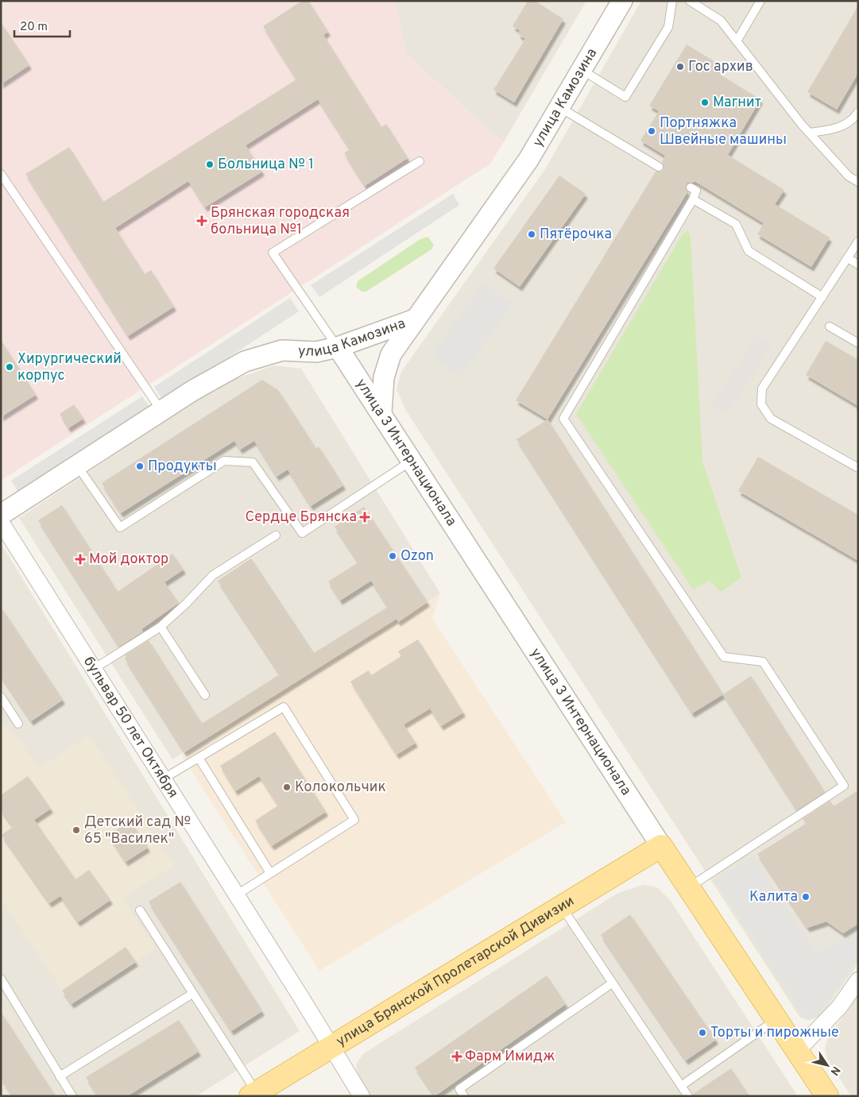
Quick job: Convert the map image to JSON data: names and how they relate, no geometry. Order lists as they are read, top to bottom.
{
  "streets": {
    "main road": ["улица 3 Интернационала", "улица Брянской Пролетарской Дивизии"],
    "street": ["улица Камозина", "бульвар 50 лет Октября"]
  },
  "crossings": [
    ["улица Камозина", "улица 3 Интернационала"],
    ["улица 3 Интернационала", "улица Брянской Пролетарской Дивизии"],
    ["бульвар 50 лет Октября", "улица Брянской Пролетарской Дивизии"]
  ],
  "places": {
    "other": [
      "Гос архив",
      "Магнит",
      "Портняжка Швейные машины",
      "Больница № 1",
      "Пятёрочка",
      "Хирургический корпус",
      "Продукты",
      "Ozon",
      "Колокольчик",
      "Детский сад № 65 \"Василек\"",
      "Калита",
      "Торты и пирожные"
    ],
    "health": [
      "Брянская городская больница №1",
      "Сердце Брянска",
      "Мой доктор",
      "Фарм Имидж"
    ]
  },
  "scale_bar": "20 m",
  "north": "bottom right"
}
